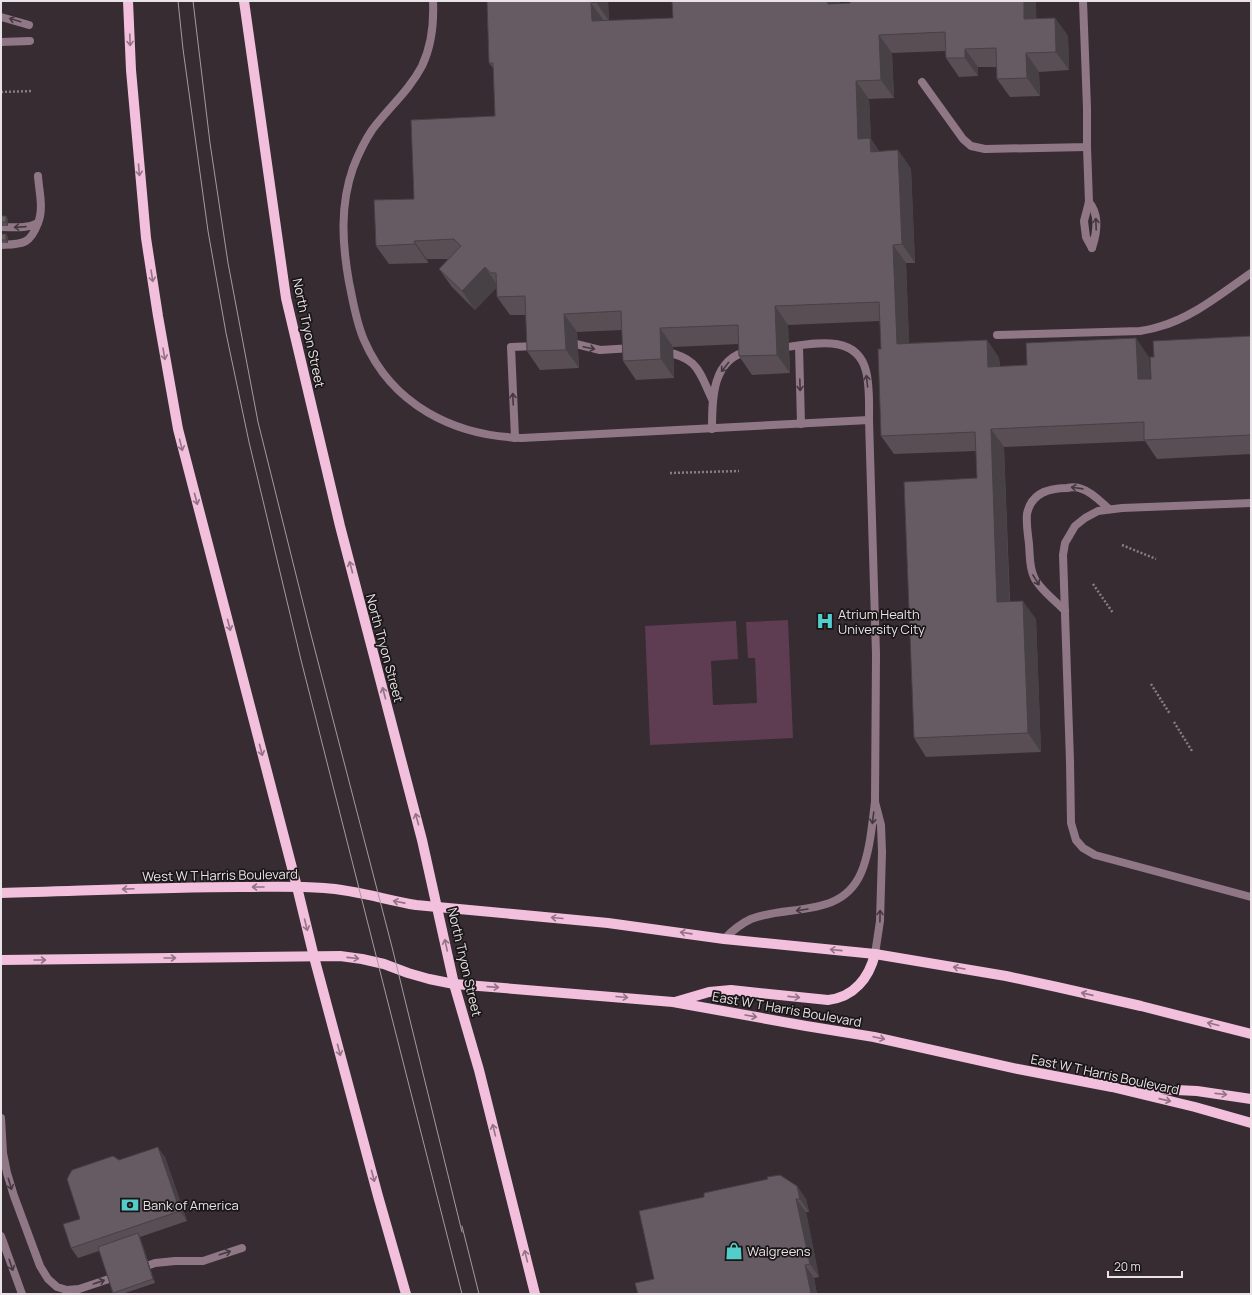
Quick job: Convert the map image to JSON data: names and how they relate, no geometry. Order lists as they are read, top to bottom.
{
  "streets": {
    "main road": ["North Tryon Street", "West W T Harris Boulevard", "East W T Harris Boulevard"]
  },
  "crossings": [
    ["North Tryon Street", "West W T Harris Boulevard"],
    ["North Tryon Street", "East W T Harris Boulevard"]
  ],
  "one_way": ["North Tryon Street"],
  "places": {
    "hospital": ["Atrium Health University City"],
    "bank": ["Bank of America"],
    "shop": ["Walgreens"]
  },
  "scale_bar": "20 m"
}
